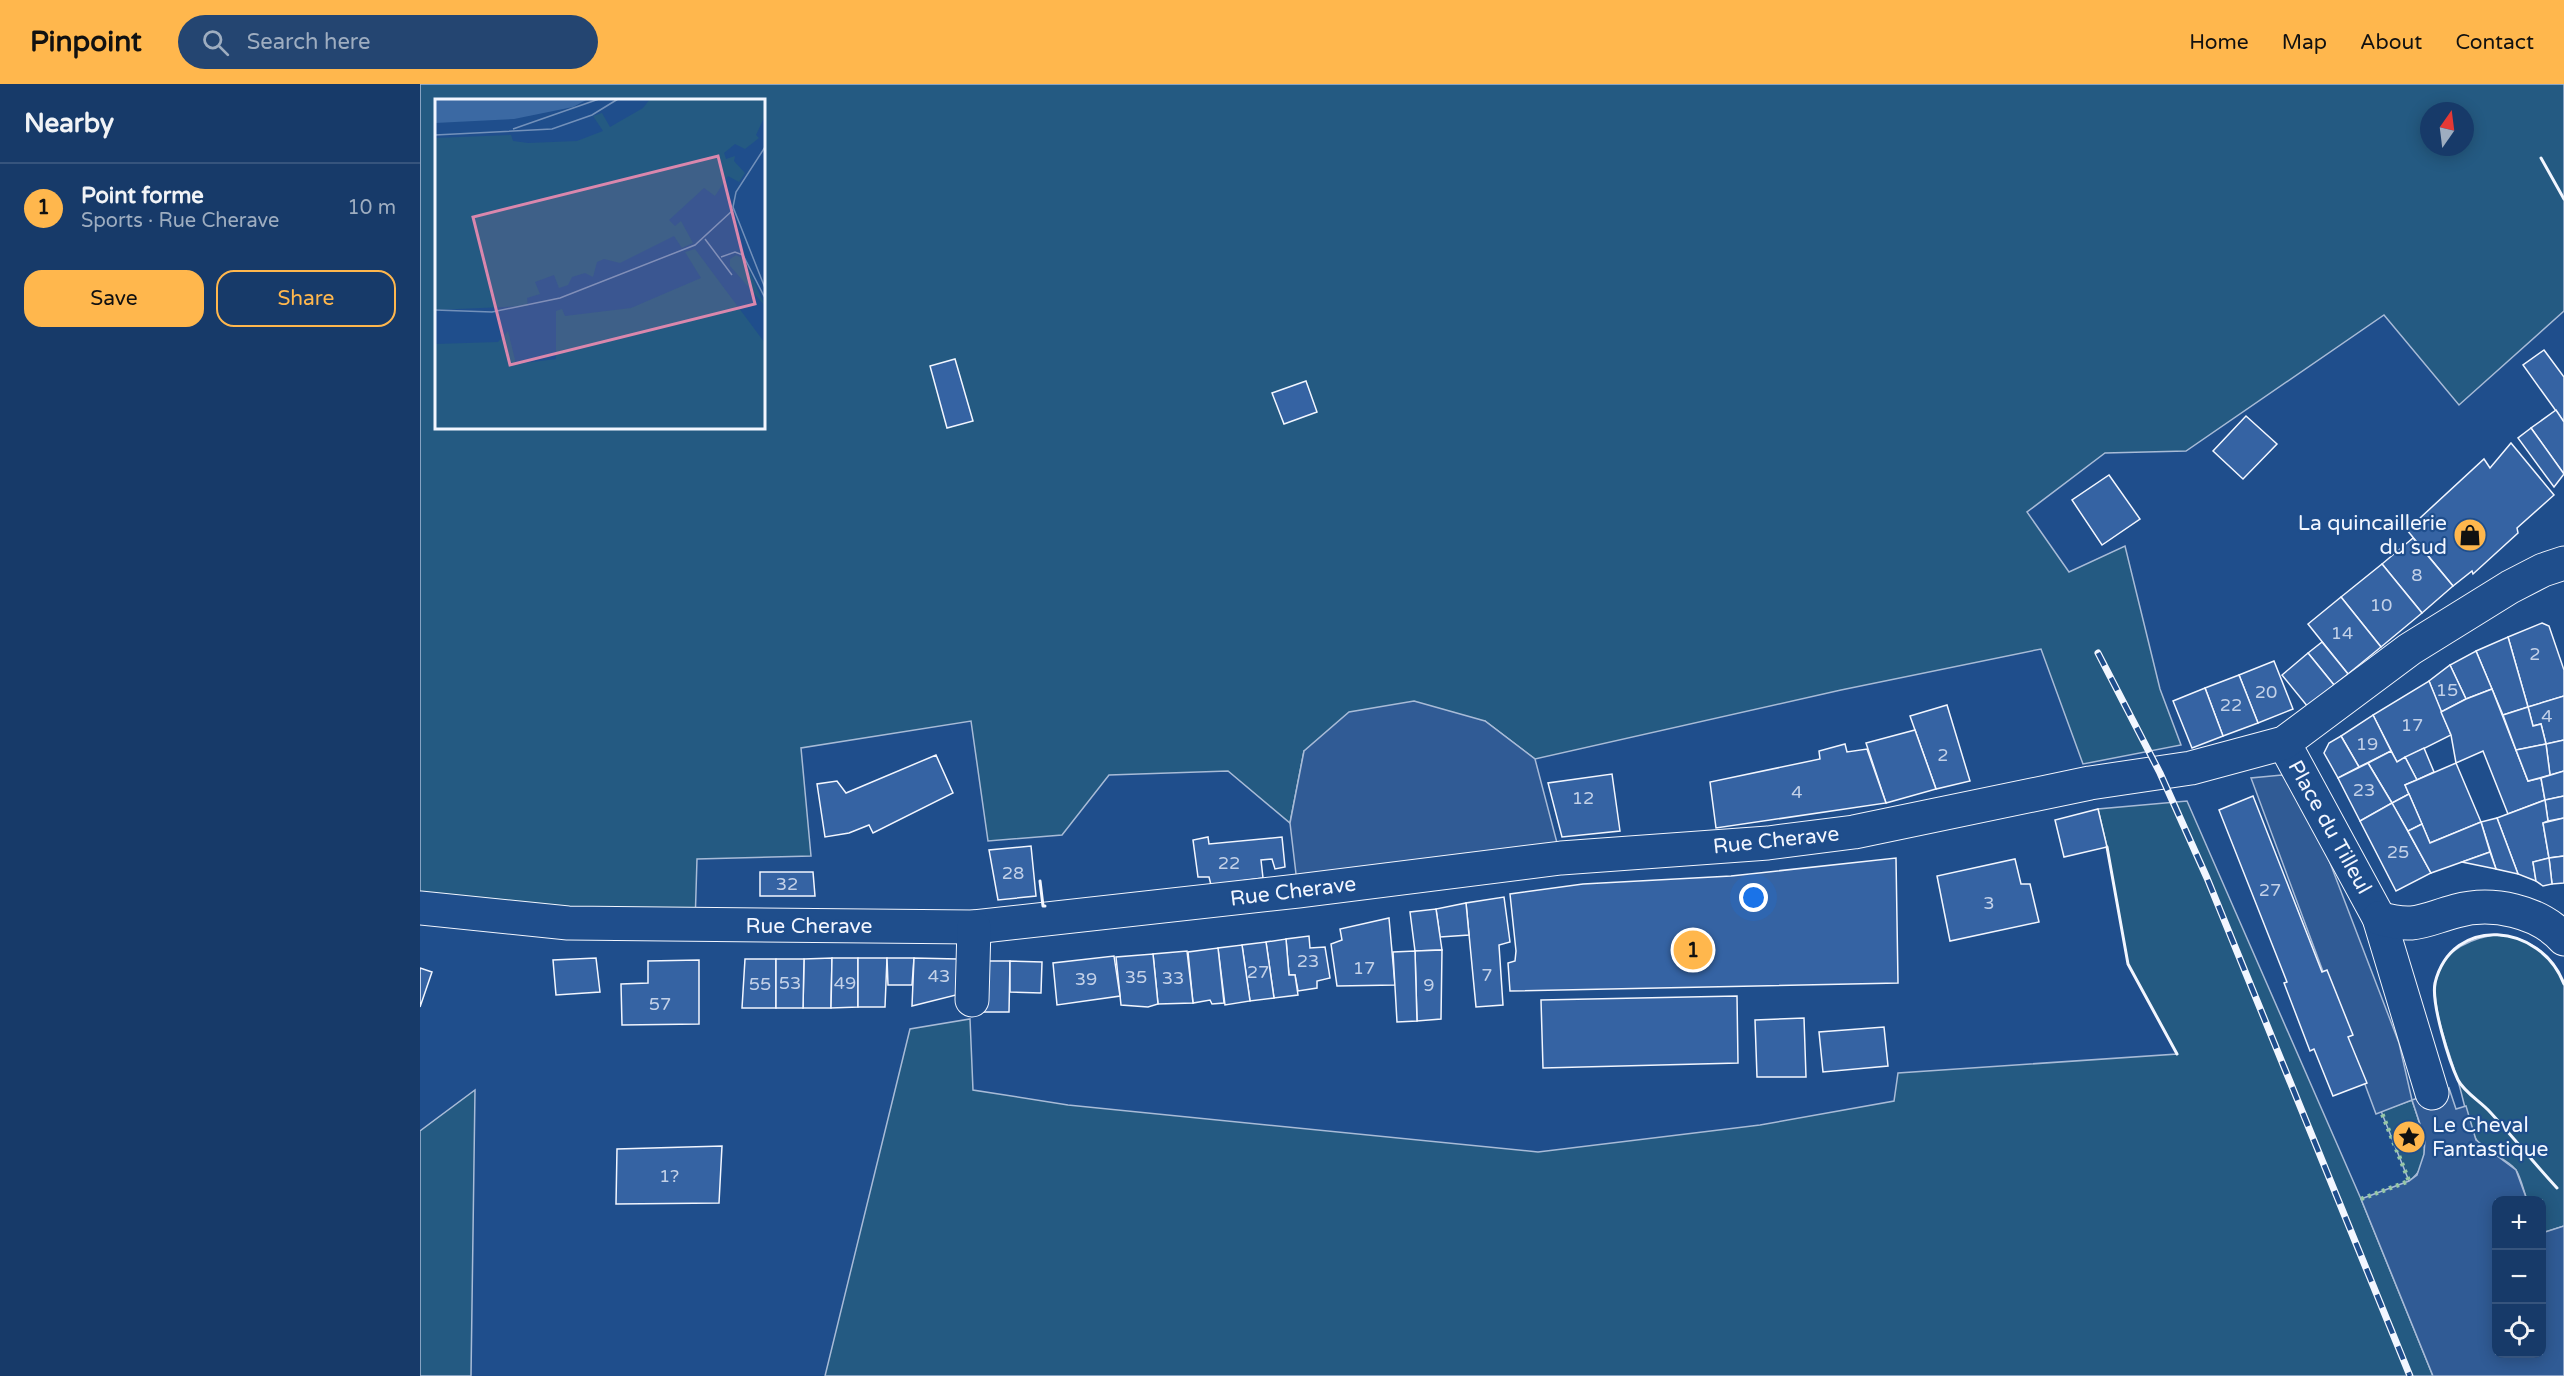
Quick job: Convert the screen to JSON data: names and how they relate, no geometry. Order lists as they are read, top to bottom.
{
  "streets": {
    "street": ["Place du Tilleul", "Rue Cherave"]
  },
  "crossings": [
    ["Place du Tilleul", "Rue Cherave"]
  ],
  "places": {
    "shop": ["La quincaillerie du sud"],
    "place": ["Le Cheval Fantastique"]
  },
  "house_numbers": [
    "8",
    "10",
    "14",
    "2",
    "15",
    "20",
    "22",
    "4",
    "17",
    "19",
    "2",
    "23",
    "4",
    "12",
    "25",
    "22",
    "28",
    "32",
    "27",
    "3",
    "23",
    "17",
    "27",
    "7",
    "43",
    "35",
    "33",
    "39",
    "53",
    "49",
    "55",
    "9",
    "57",
    "1?"
  ],
  "north": "top",
  "page": {
    "header": "Pinpoint",
    "search": "Search here",
    "nav": [
      "Home",
      "Map",
      "About",
      "Contact"
    ],
    "heading": "Nearby",
    "list": [
      {
        "mark": "1",
        "name": "Point forme",
        "note": "Sports · Rue Cherave",
        "value": "10 m"
      }
    ],
    "buttons": ["Save", "Share"],
    "pins": "1",
    "map_buttons": ["+", "−"]
  }
}
